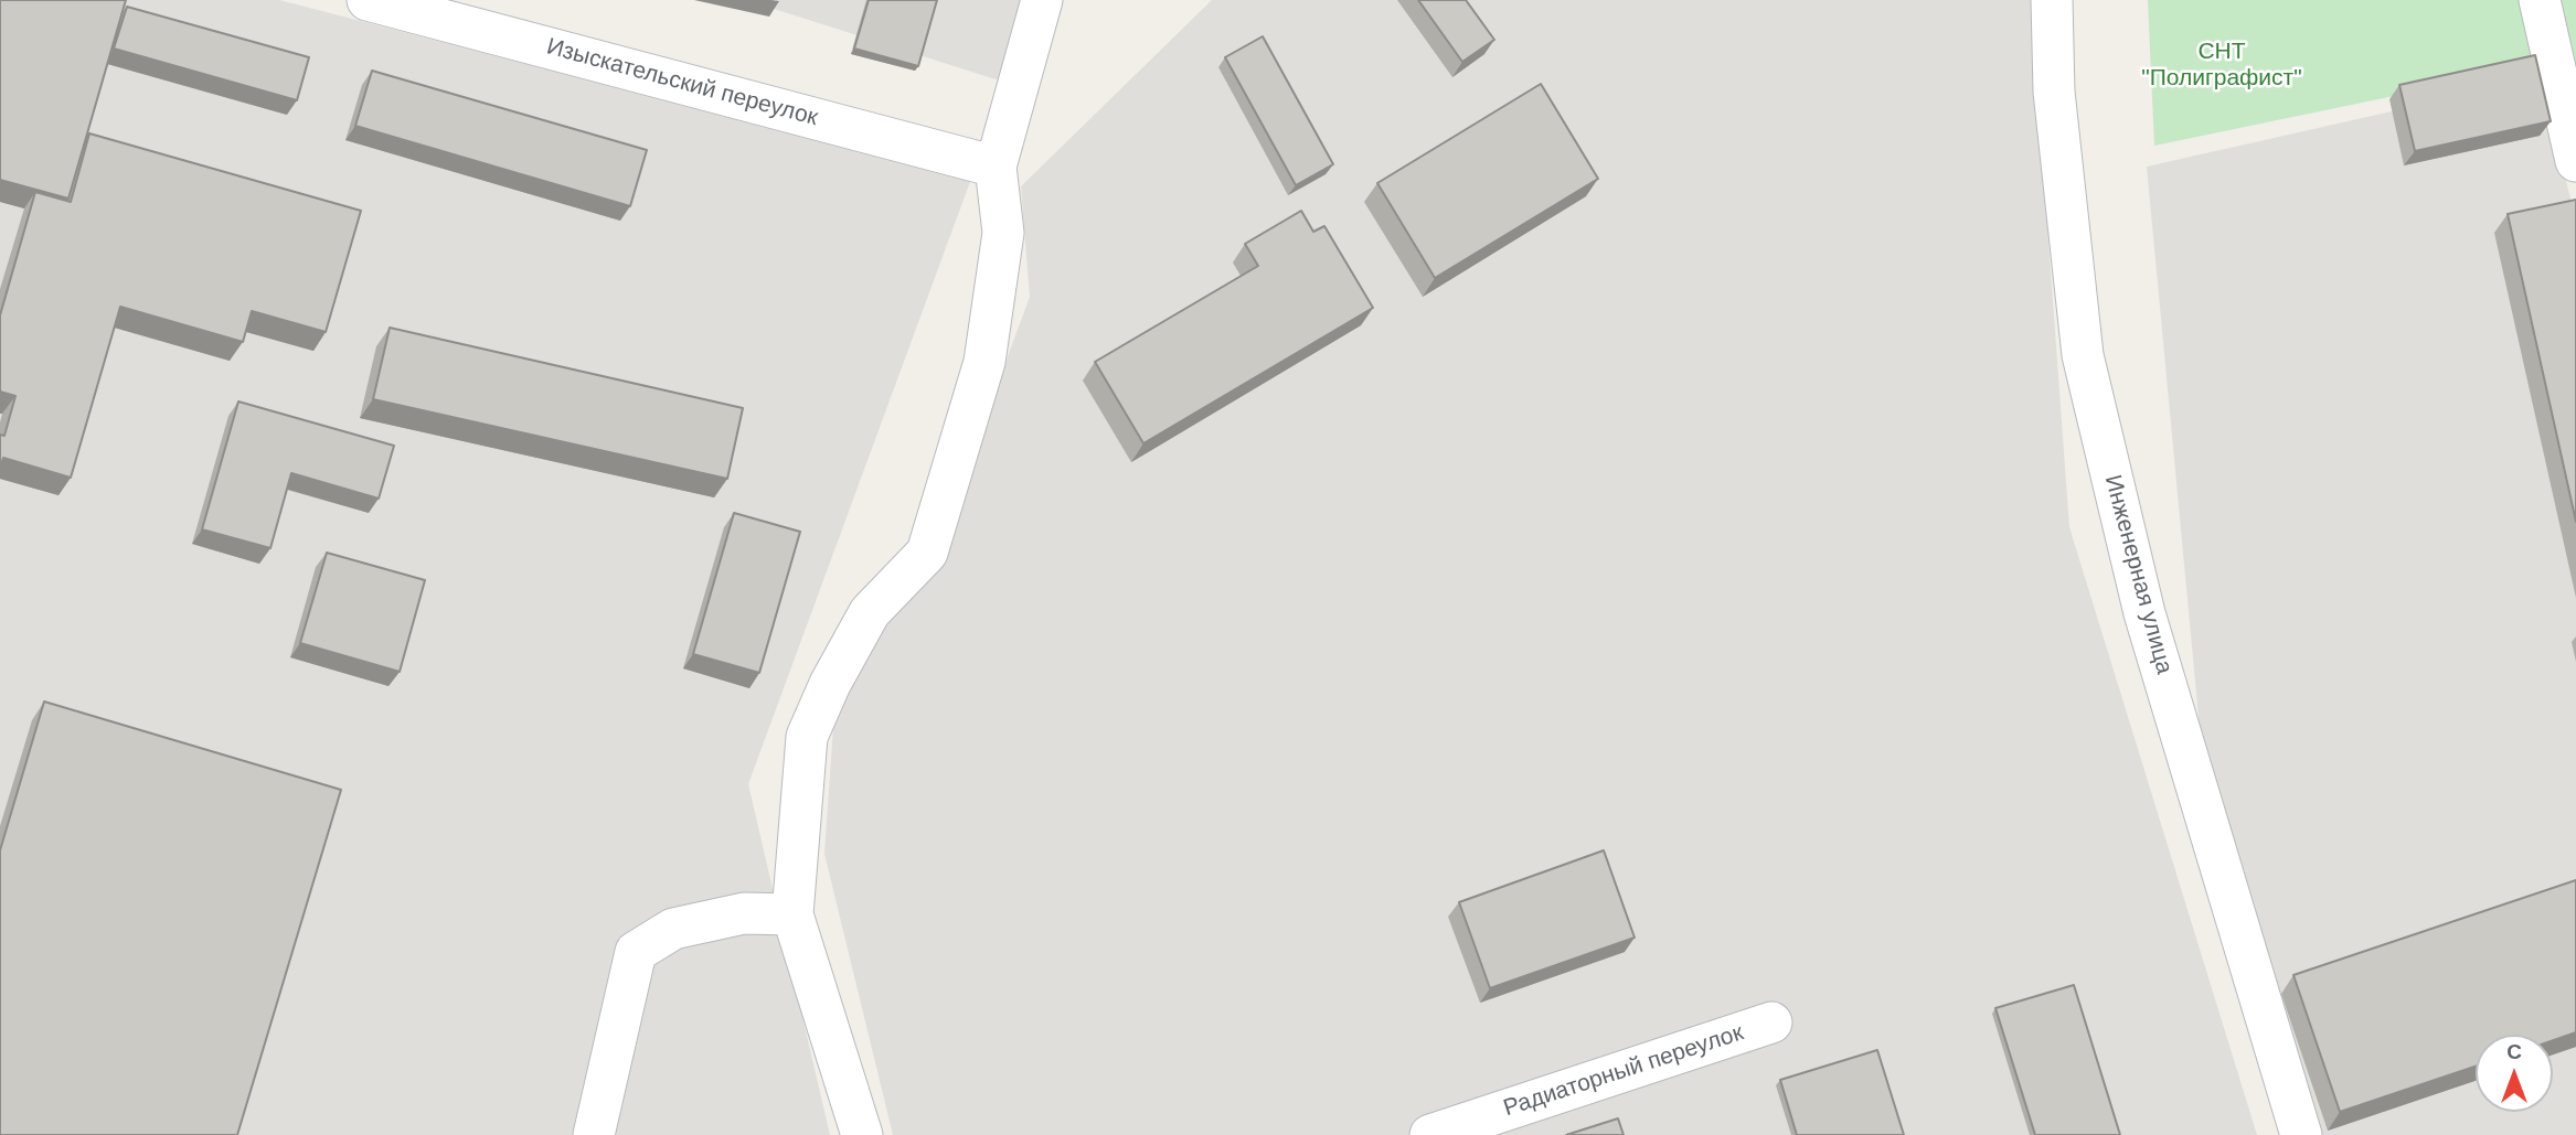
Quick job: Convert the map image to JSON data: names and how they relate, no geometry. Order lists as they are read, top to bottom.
{
  "streets": {
    "street": ["Изыскательский переулок", "Инженерная улица", "Радиаторный переулок"]
  },
  "parks": ["СНТ \"Полиграфист\""],
  "north": "top"
}
